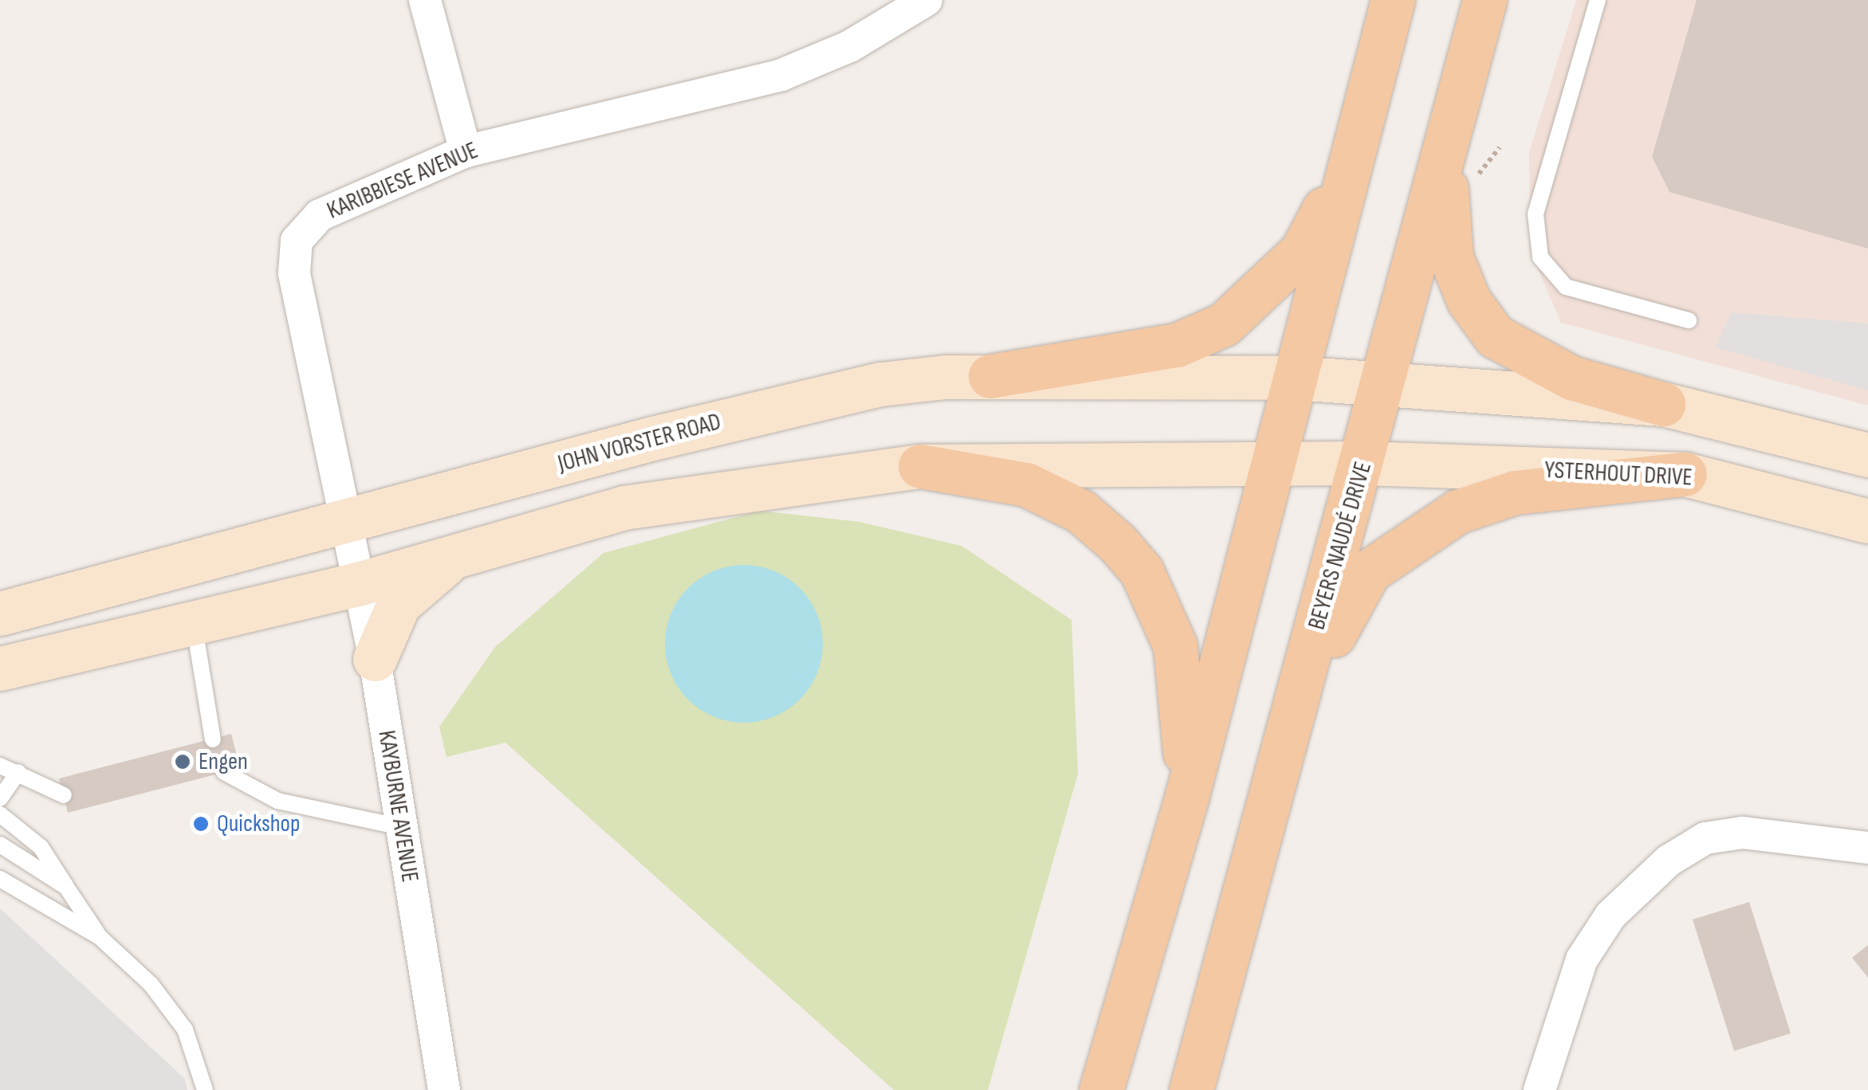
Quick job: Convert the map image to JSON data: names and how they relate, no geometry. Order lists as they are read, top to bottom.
{
  "streets": {
    "main road": ["JOHN VORSTER ROAD", "YSTERHOUT DRIVE", "BEYERS NAUDÉ DRIVE"],
    "street": ["KARIBBIESE AVENUE", "KAYBURNE AVENUE"]
  },
  "crossings": [
    ["KARIBBIESE AVENUE", "JOHN VORSTER ROAD"],
    ["KARIBBIESE AVENUE", "KAYBURNE AVENUE"],
    ["JOHN VORSTER ROAD", "BEYERS NAUDÉ DRIVE"],
    ["JOHN VORSTER ROAD", "KAYBURNE AVENUE"],
    ["YSTERHOUT DRIVE", "BEYERS NAUDÉ DRIVE"]
  ],
  "places": ["Engen", "Quickshop"]
}
